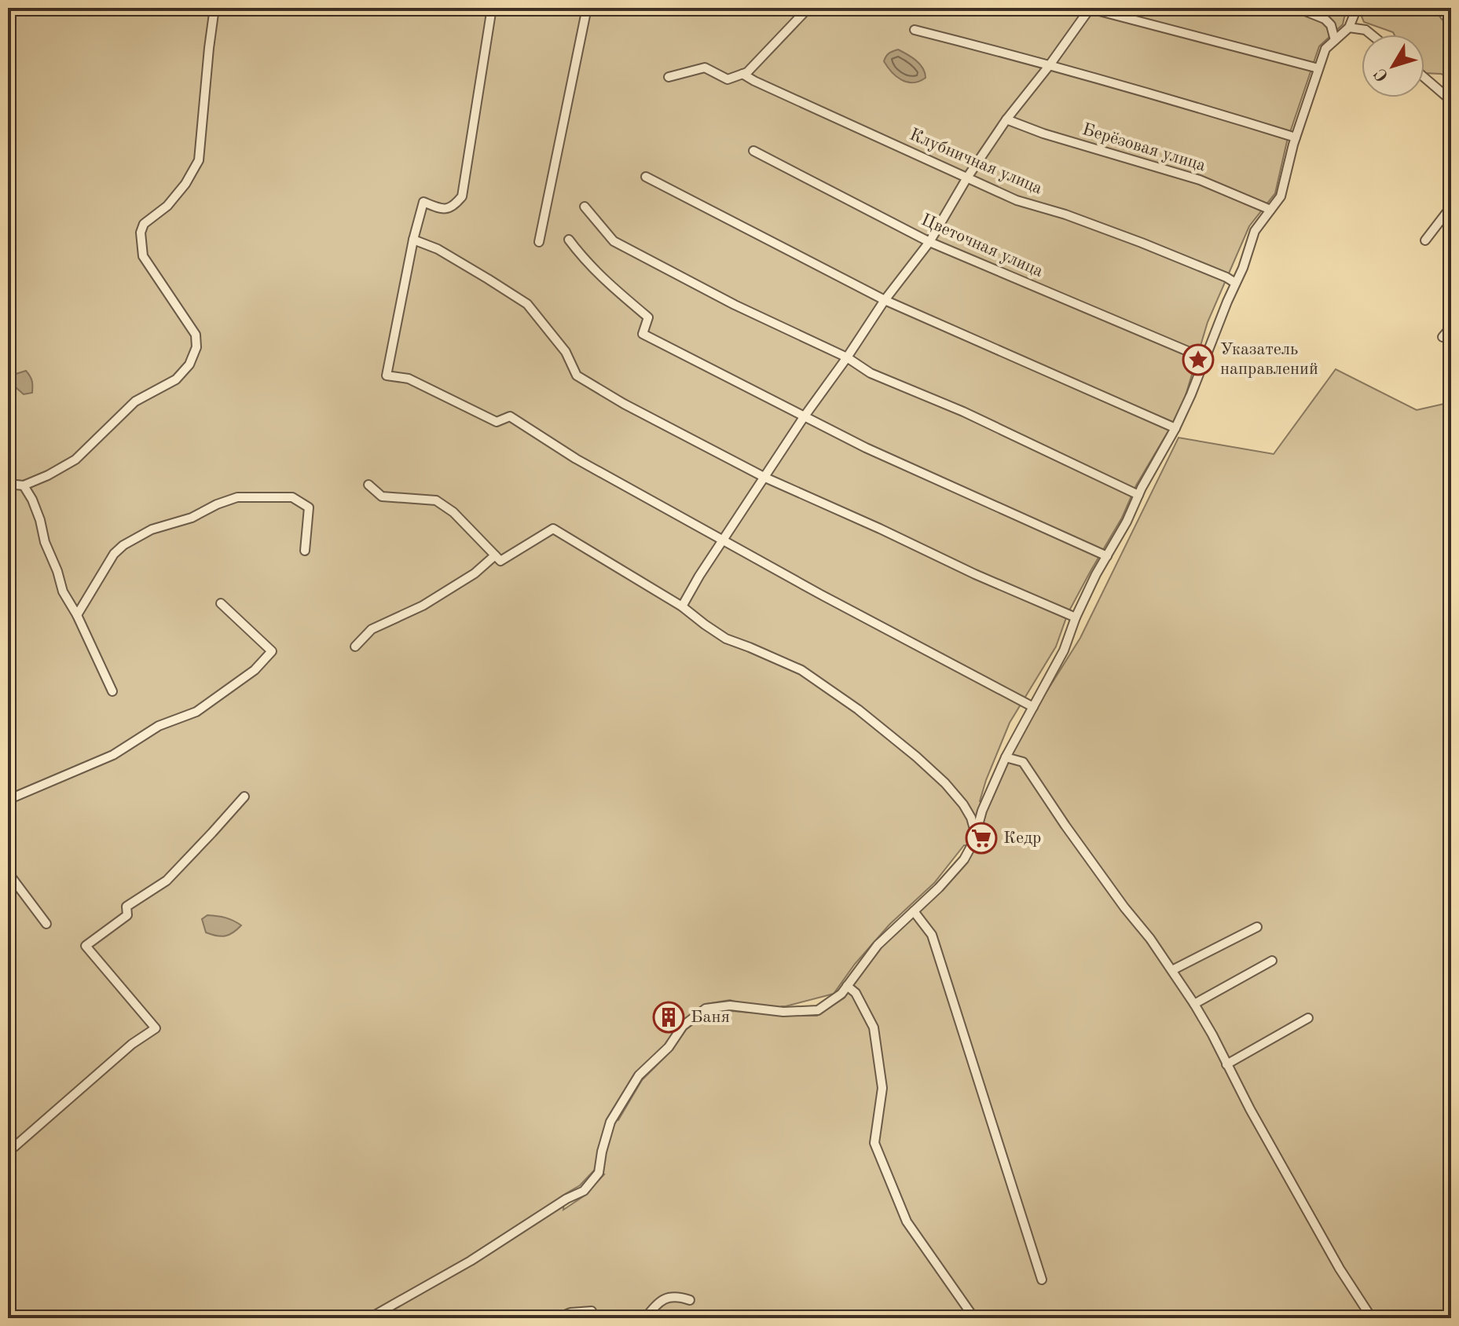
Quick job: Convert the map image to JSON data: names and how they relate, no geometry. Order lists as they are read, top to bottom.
{
  "streets": {
    "street": ["Берёзовая улица", "Клубничная улица", "Цветочная улица"]
  },
  "places": {
    "place": ["Указатель направлений"],
    "supermarket": ["Кедр"],
    "building": ["Баня"]
  },
  "north": "bottom left"
}
